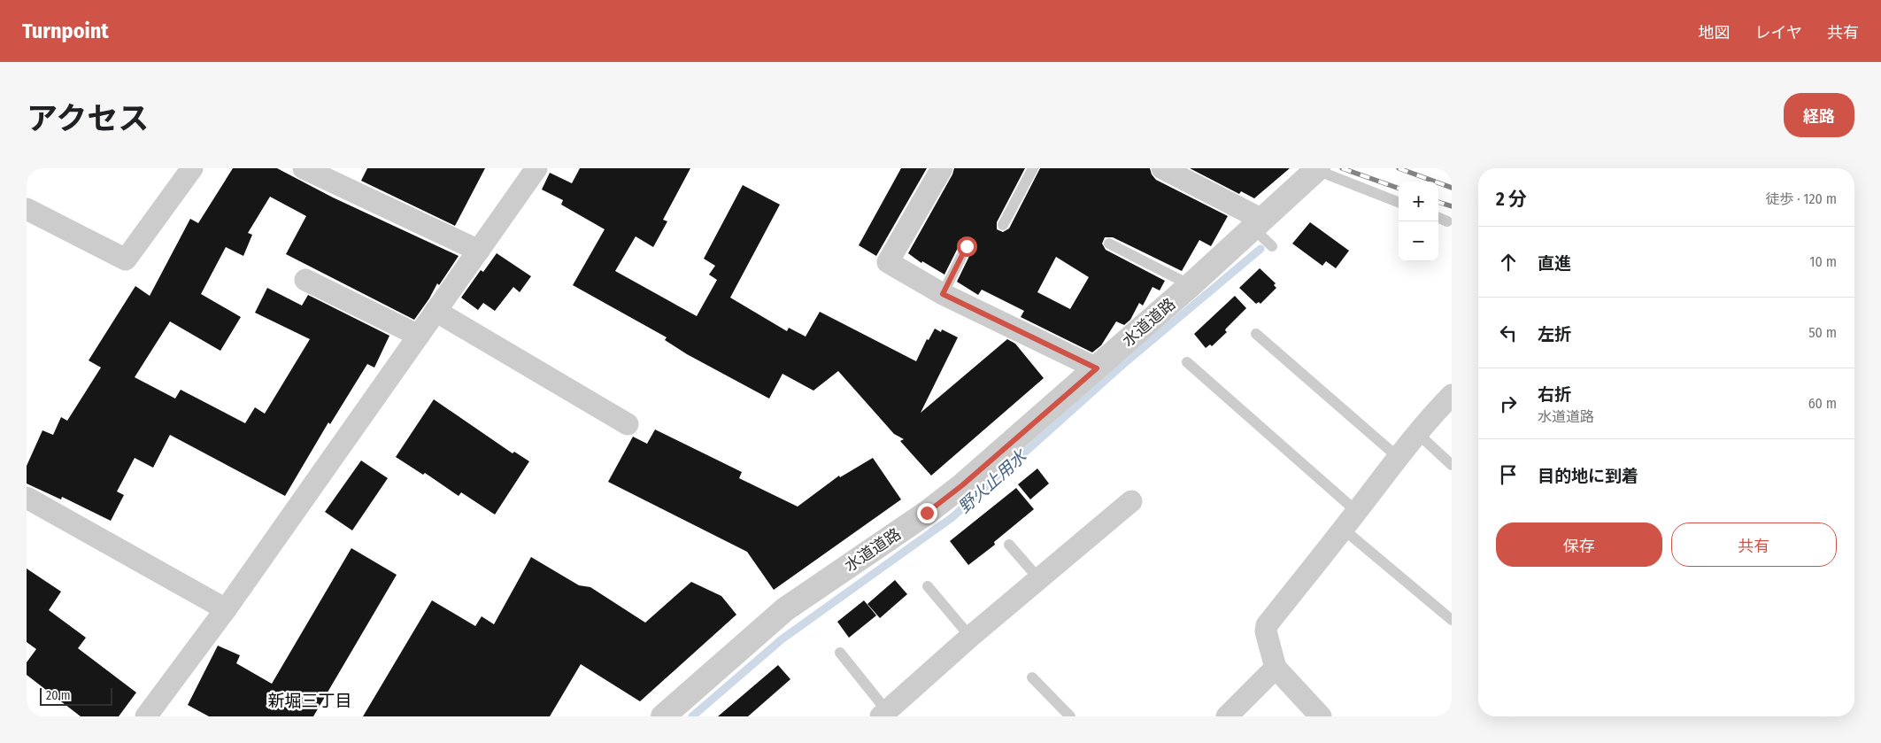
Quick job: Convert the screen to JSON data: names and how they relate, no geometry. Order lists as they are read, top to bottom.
{
  "streets": {
    "street": ["水道道路"]
  },
  "districts": ["新堀三丁目"],
  "water": ["野火止用水"],
  "scale_bar": "20 m",
  "page": {
    "header": "Turnpoint",
    "nav": ["地図", "レイヤ", "共有"],
    "title": "アクセス",
    "buttons": [
      "経路",
      ["保存", "共有"]
    ],
    "heading": ["2 分", "徒歩 · 120 m"],
    "map_buttons": ["+", "−"],
    "list": [
      ["直進", "10 m"],
      ["左折", "50 m"],
      ["右折", "水道道路", "60 m"],
      "目的地に到着"
    ],
    "scale": "20 m"
  }
}
